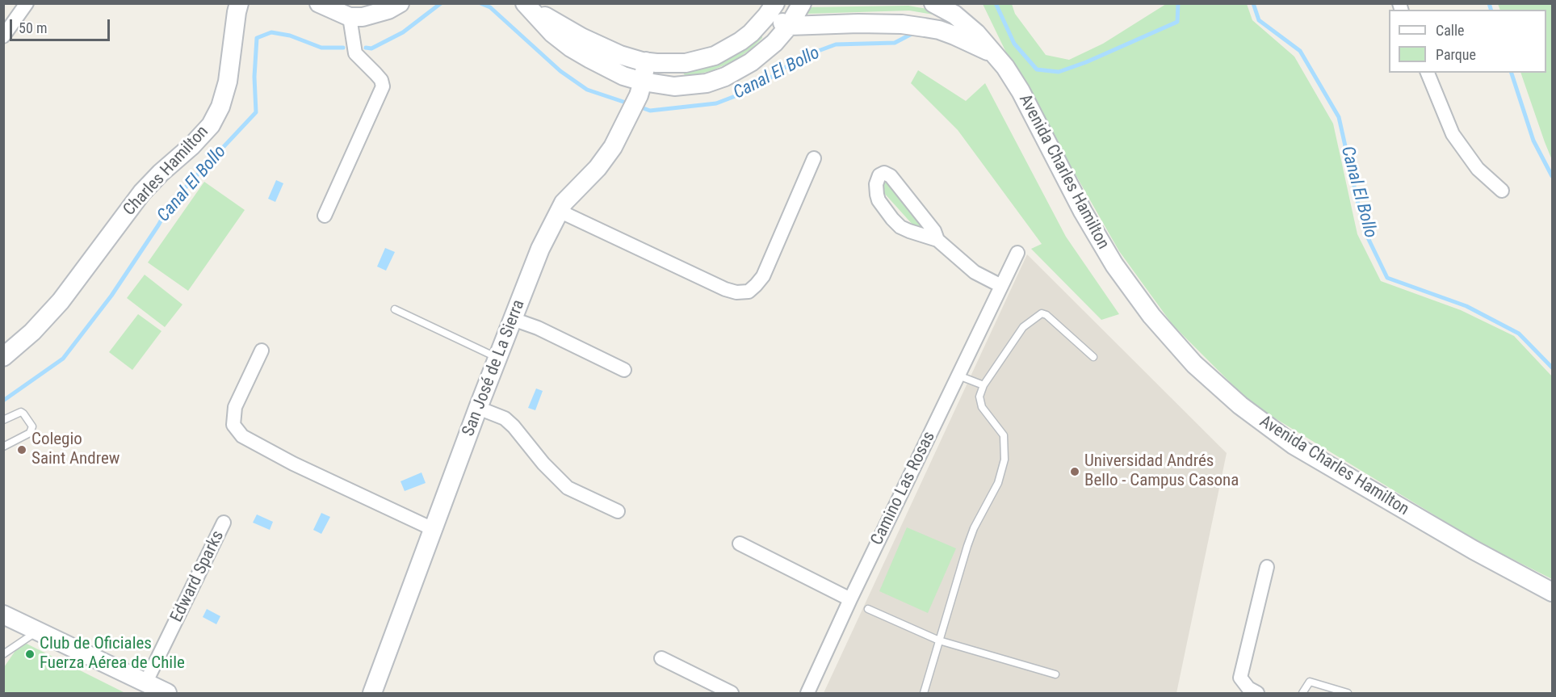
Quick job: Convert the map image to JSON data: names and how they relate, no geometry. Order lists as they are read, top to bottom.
{
  "streets": {
    "street": [
      "Charles Hamilton",
      "Avenida Charles Hamilton",
      "San José de La Sierra",
      "Camino Las Rosas",
      "Edward Sparks"
    ]
  },
  "water": ["Canal El Bollo"],
  "places": ["Colegio Saint Andrew", "Universidad Andrés Bello - Campus Casona", "Club de Oficiales Fuerza Aérea de Chile"],
  "legend": ["Calle", "Parque"],
  "scale_bar": "50 m"
}
